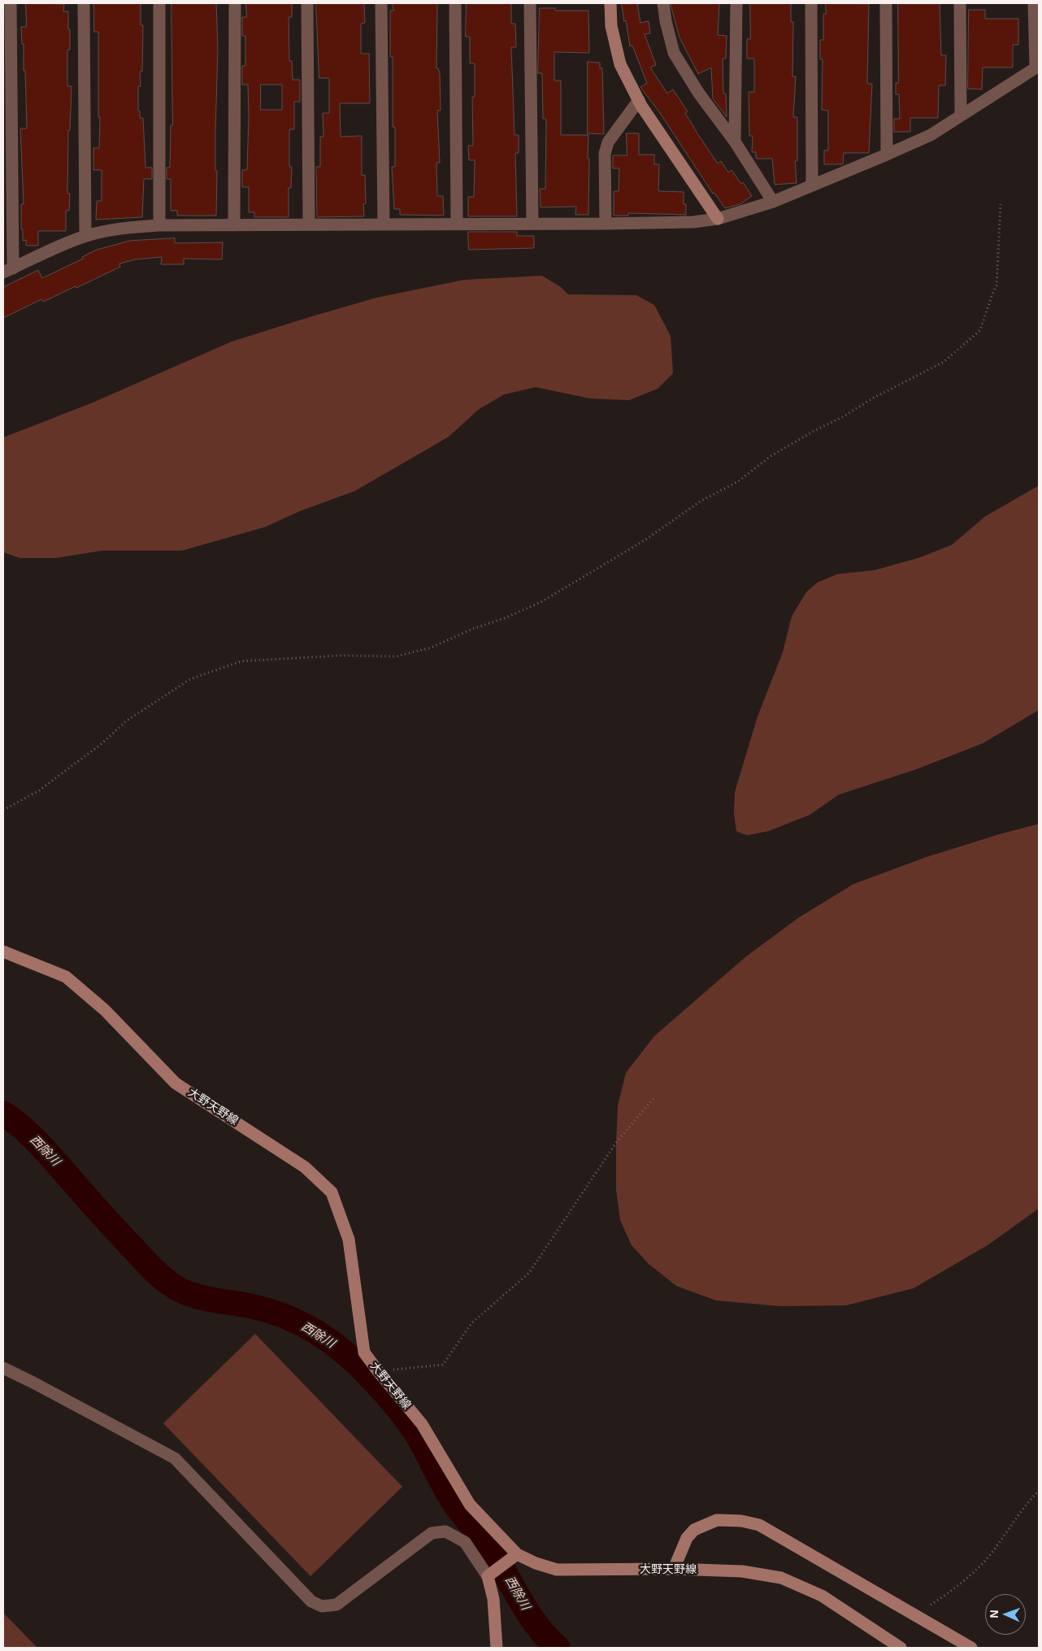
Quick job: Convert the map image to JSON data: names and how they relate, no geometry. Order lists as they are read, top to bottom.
{
  "streets": {
    "main road": ["大野天野線"]
  },
  "water": ["西除川"],
  "north": "left"
}
